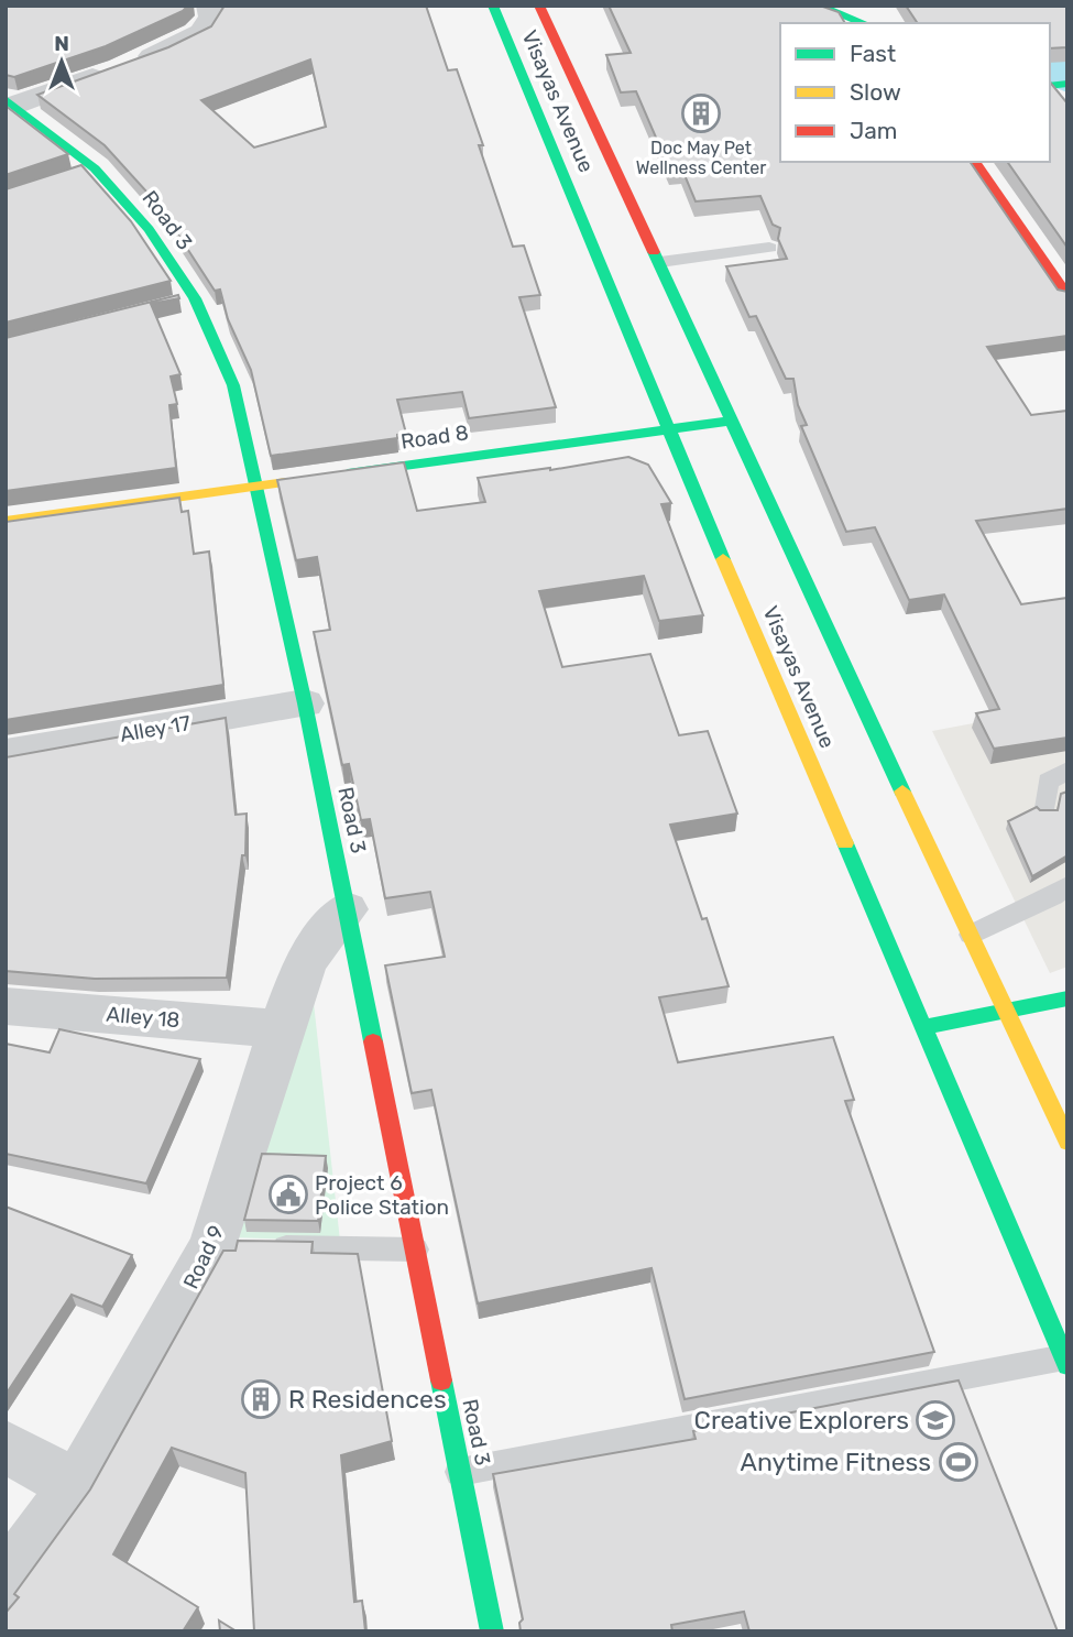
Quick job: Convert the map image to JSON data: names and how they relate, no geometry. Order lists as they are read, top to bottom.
{
  "streets": {
    "main road": ["Visayas Avenue", "Road 3", "Road 8"],
    "street": ["Alley 17", "Alley 18", "Road 9"]
  },
  "crossings": [
    ["Visayas Avenue", "Road 8"],
    ["Road 3", "Alley 17"],
    ["Road 3", "Road 9"],
    ["Alley 18", "Road 9"]
  ],
  "places": {
    "building": ["Doc May Pet Wellness Center", "R Residences"],
    "public building": ["Project 6 Police Station"],
    "school or university": ["Creative Explorers"],
    "sports": ["Anytime Fitness"]
  },
  "legend": ["Fast", "Slow", "Jam"],
  "north": "top"
}
